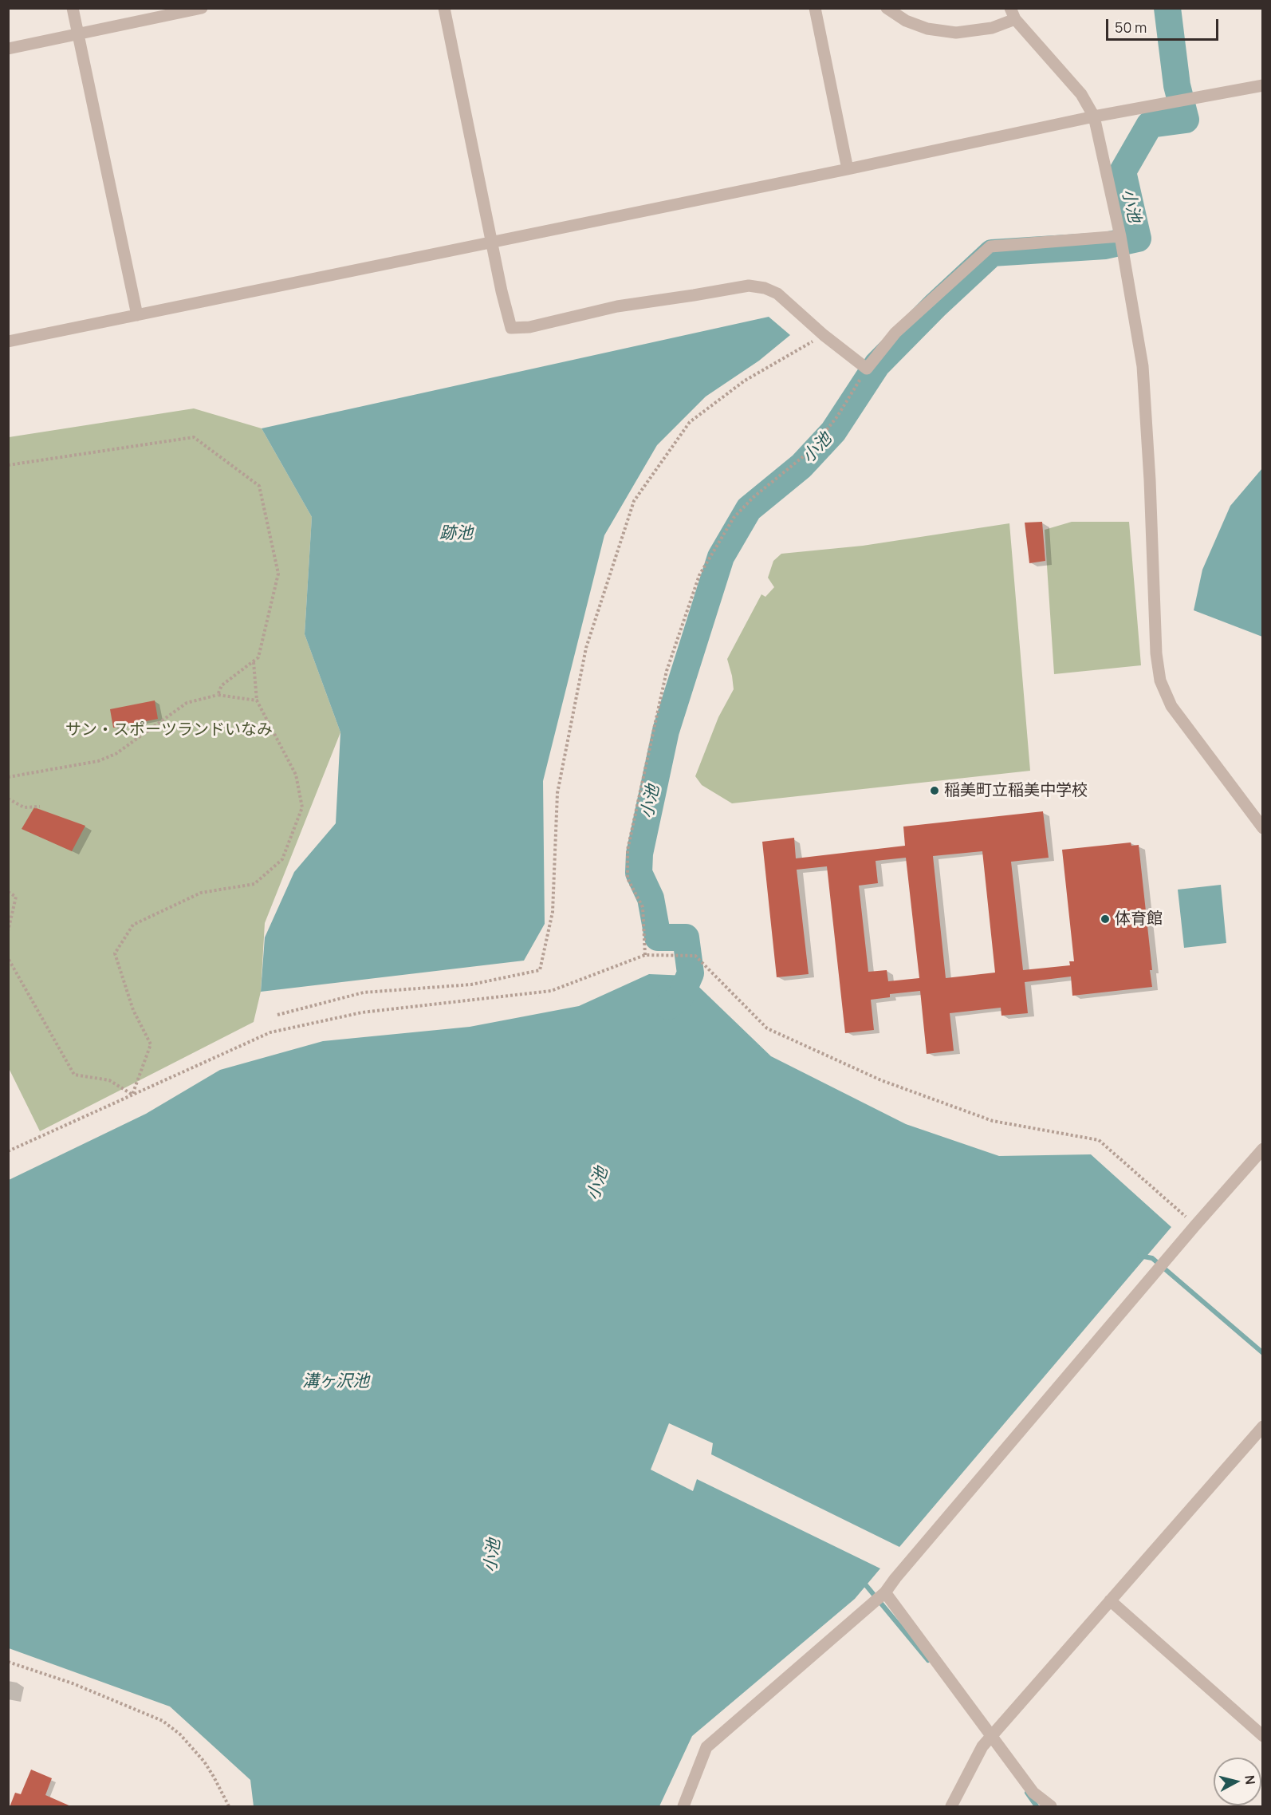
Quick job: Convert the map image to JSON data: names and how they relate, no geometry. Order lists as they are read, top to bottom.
{
  "water": ["小池", "跡池", "溝ヶ沢池"],
  "parks": ["サン・スポーツランドいなみ"],
  "places": ["稲美町立稲美中学校", "体育館"],
  "scale_bar": "50 m",
  "north": "right"
}
